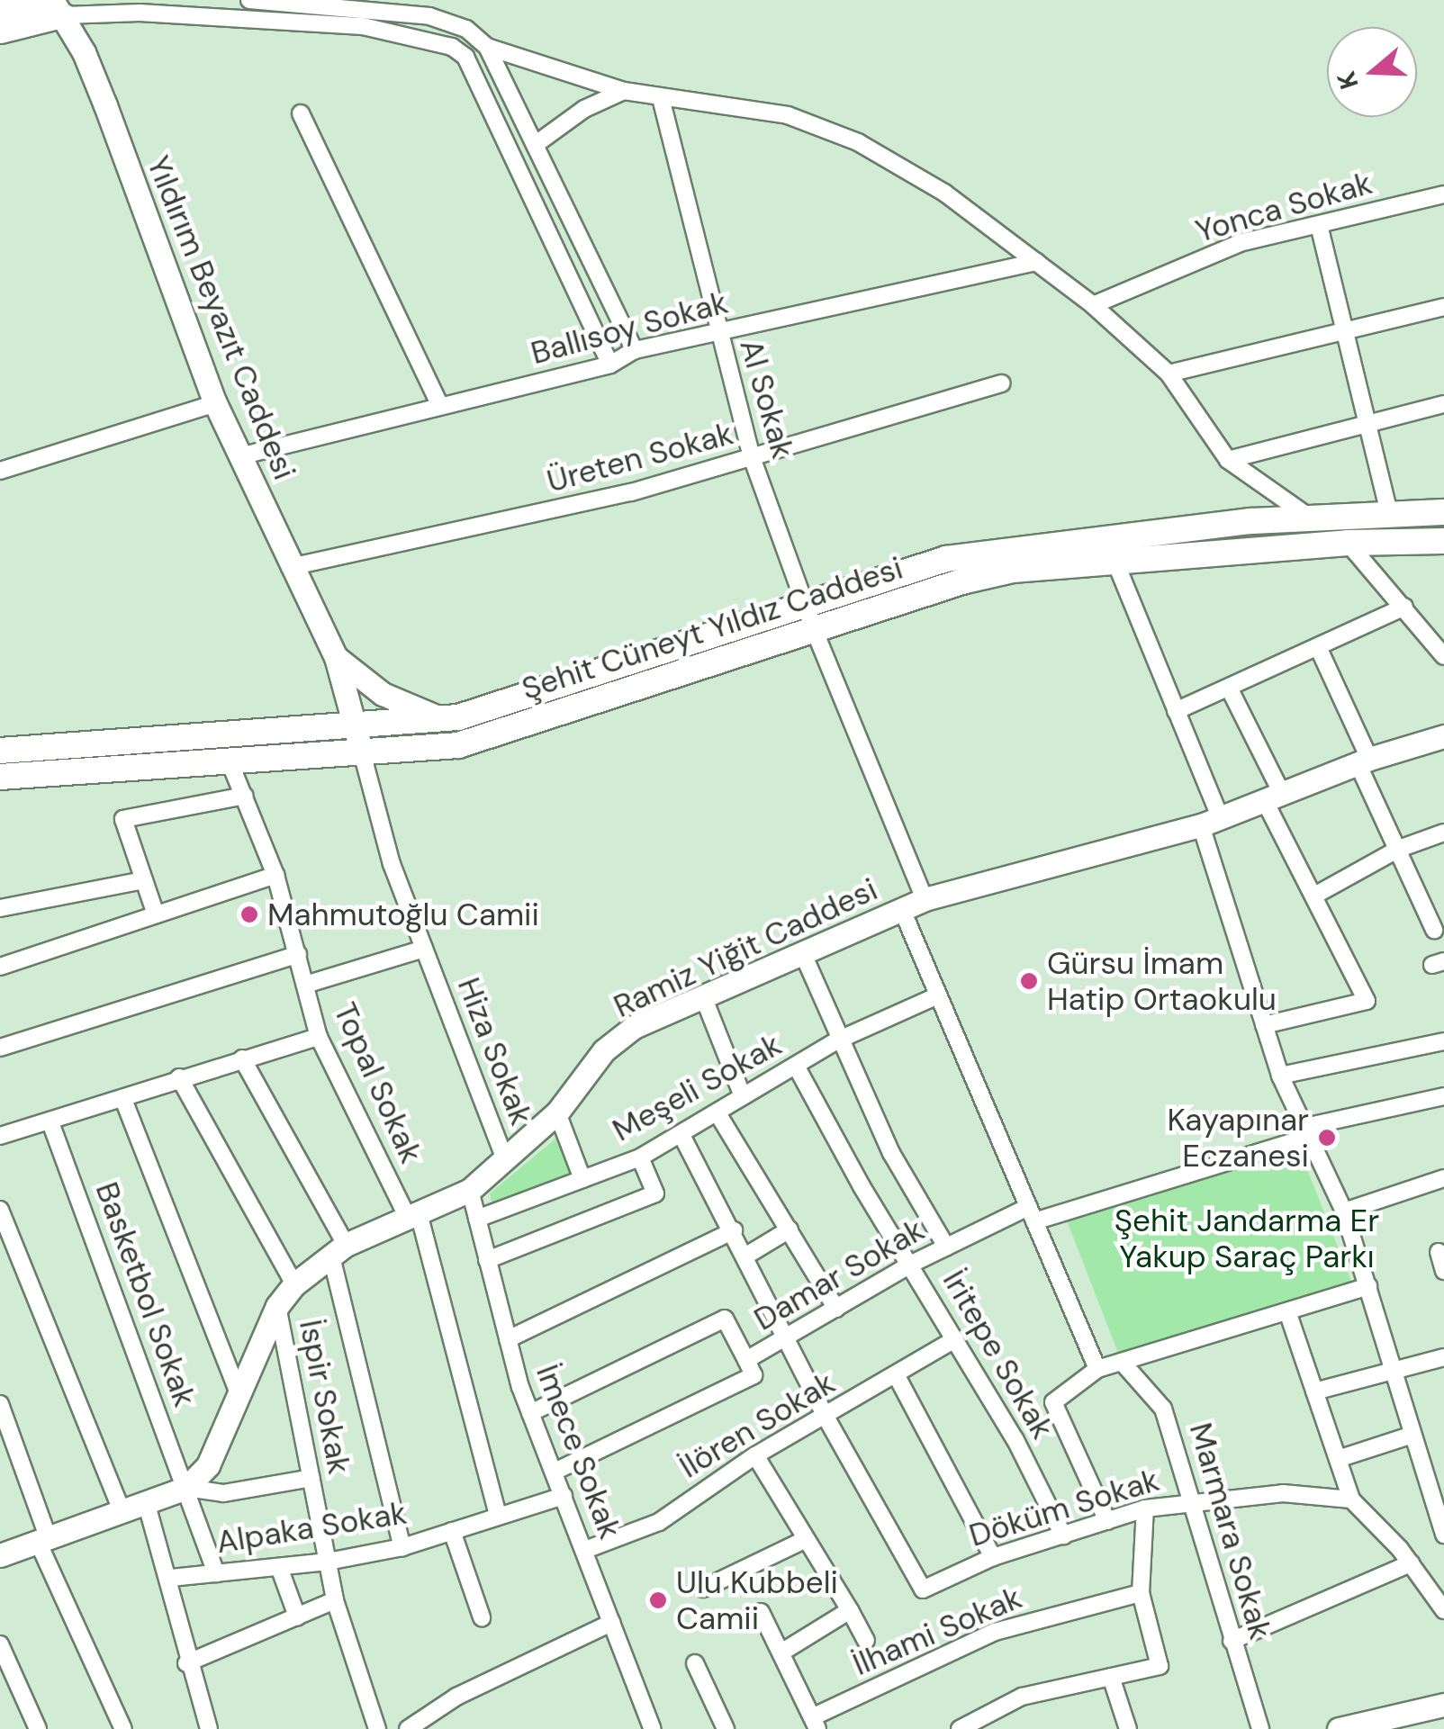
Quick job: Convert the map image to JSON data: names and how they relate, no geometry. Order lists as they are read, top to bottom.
{
  "streets": {
    "main road": ["Yıldırım Beyazıt Caddesi", "Şehit Cüneyt Yıldız Caddesi", "Ramiz Yiğit Caddesi"],
    "street": [
      "Yonca Sokak",
      "Ballısoy Sokak",
      "Al Sokak",
      "Üreten Sokak",
      "Hiza Sokak",
      "Topal Sokak",
      "Meşeli Sokak",
      "Damar Sokak",
      "Basketbol Sokak",
      "İritepe Sokak",
      "İspir Sokak",
      "İlören Sokak",
      "İmece Sokak",
      "Döküm Sokak",
      "Alpaka Sokak",
      "Marmara Sokak",
      "İlhami Sokak"
    ]
  },
  "crossings": [
    ["Yıldırım Beyazıt Caddesi", "Ballısoy Sokak"],
    ["Yıldırım Beyazıt Caddesi", "Üreten Sokak"],
    ["Yıldırım Beyazıt Caddesi", "Şehit Cüneyt Yıldız Caddesi"],
    ["Yıldırım Beyazıt Caddesi", "Hiza Sokak"],
    ["Ballısoy Sokak", "Al Sokak"],
    ["Al Sokak", "Üreten Sokak"],
    ["Al Sokak", "Şehit Cüneyt Yıldız Caddesi"],
    ["Al Sokak", "Ramiz Yiğit Caddesi"],
    ["Şehit Cüneyt Yıldız Caddesi", "Hiza Sokak"],
    ["Şehit Cüneyt Yıldız Caddesi", "Topal Sokak"],
    ["Ramiz Yiğit Caddesi", "Hiza Sokak"],
    ["Ramiz Yiğit Caddesi", "Topal Sokak"],
    ["Ramiz Yiğit Caddesi", "Basketbol Sokak"],
    ["Ramiz Yiğit Caddesi", "İspir Sokak"],
    ["Ramiz Yiğit Caddesi", "İmece Sokak"],
    ["Topal Sokak", "Alpaka Sokak"],
    ["Meşeli Sokak", "İritepe Sokak"],
    ["Meşeli Sokak", "İmece Sokak"],
    ["Damar Sokak", "İritepe Sokak"],
    ["Damar Sokak", "İmece Sokak"],
    ["Basketbol Sokak", "Alpaka Sokak"],
    ["İritepe Sokak", "İlören Sokak"],
    ["İritepe Sokak", "Döküm Sokak"],
    ["İspir Sokak", "Alpaka Sokak"],
    ["İlören Sokak", "İmece Sokak"],
    ["İlören Sokak", "Döküm Sokak"],
    ["İmece Sokak", "Alpaka Sokak"],
    ["Döküm Sokak", "Marmara Sokak"]
  ],
  "parks": ["Şehit Jandarma Er Yakup Saraç Parkı"],
  "places": [
    "Mahmutoğlu Camii",
    "Gürsu İmam Hatip Ortaokulu",
    "Kayapınar Eczanesi",
    "Ulu Kubbeli Camii"
  ],
  "north": "left"
}
